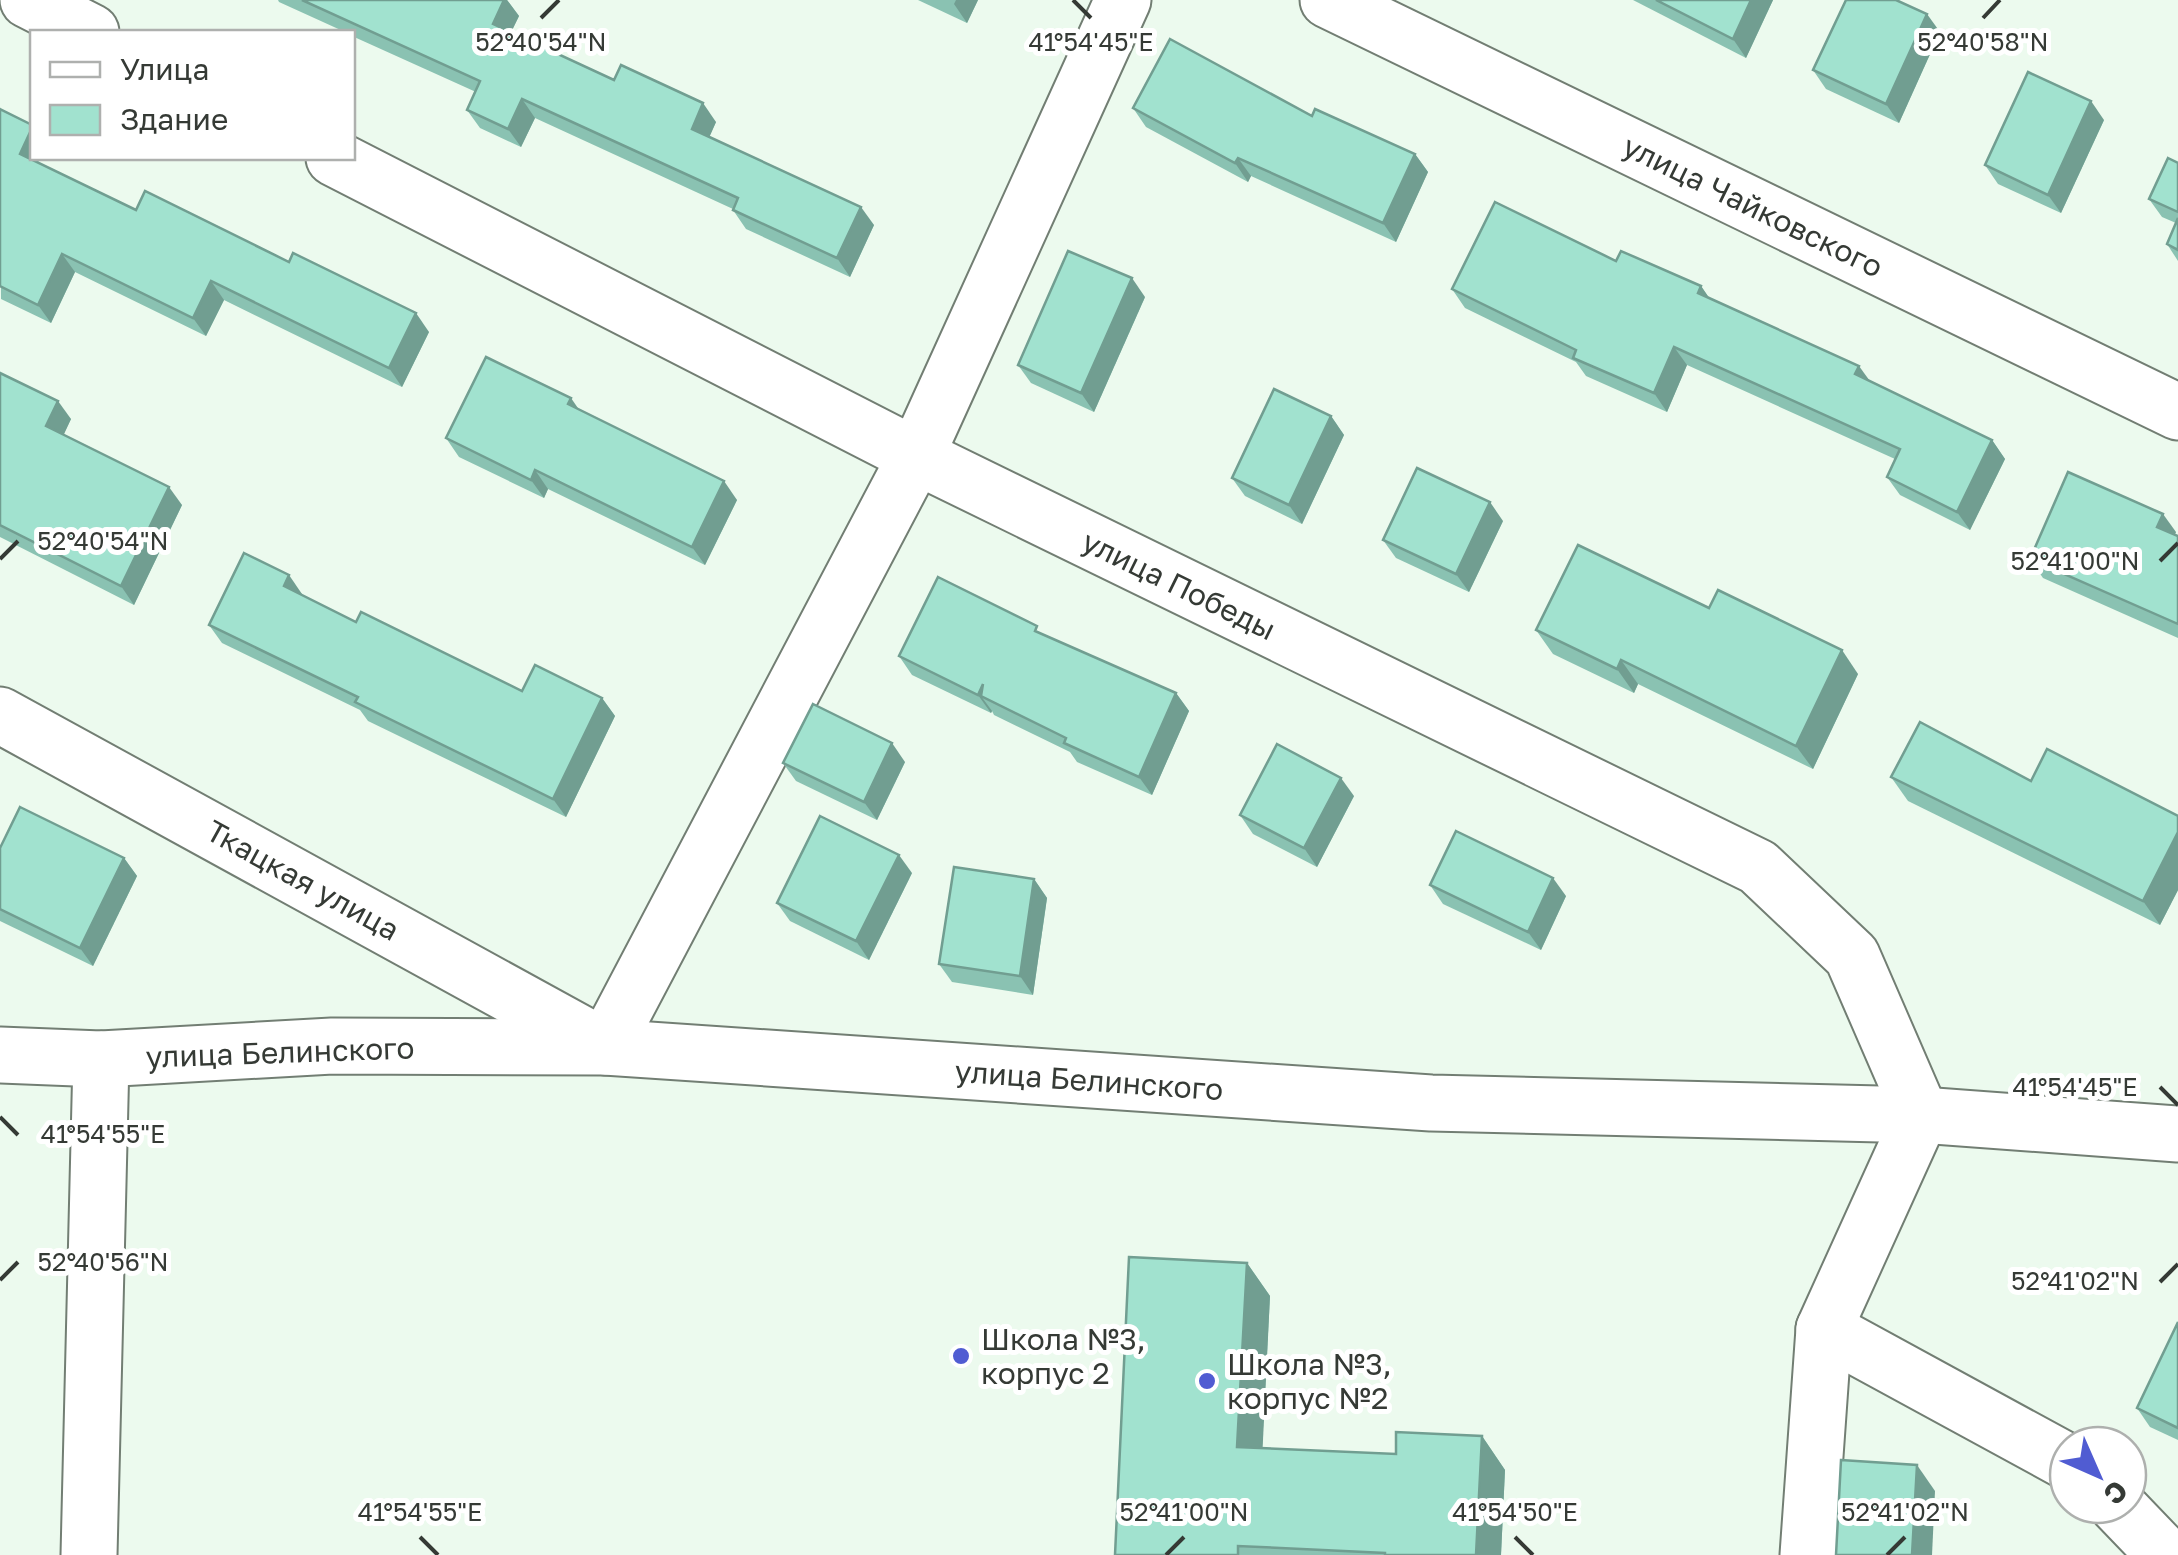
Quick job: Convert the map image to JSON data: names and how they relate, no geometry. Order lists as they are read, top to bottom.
{
  "streets": {
    "street": [
      "улица Чайковского",
      "улица Победы",
      "Ткацкая улица",
      "улица Белинского"
    ]
  },
  "crossings": [
    ["улица Победы", "улица Белинского"],
    ["Ткацкая улица", "улица Белинского"]
  ],
  "places": ["Школа №3, корпус 2", "Школа №3, корпус №2"],
  "legend": ["Улица", "Здание"],
  "north": "bottom right",
  "coordinates": [
    "52°40'54\"N",
    "41°54'45\"E",
    "52°40'58\"N",
    "52°41'00\"N",
    "41°54'55\"E",
    "52°40'56\"N",
    "52°41'02\"N",
    "41°54'50\"E"
  ]
}
